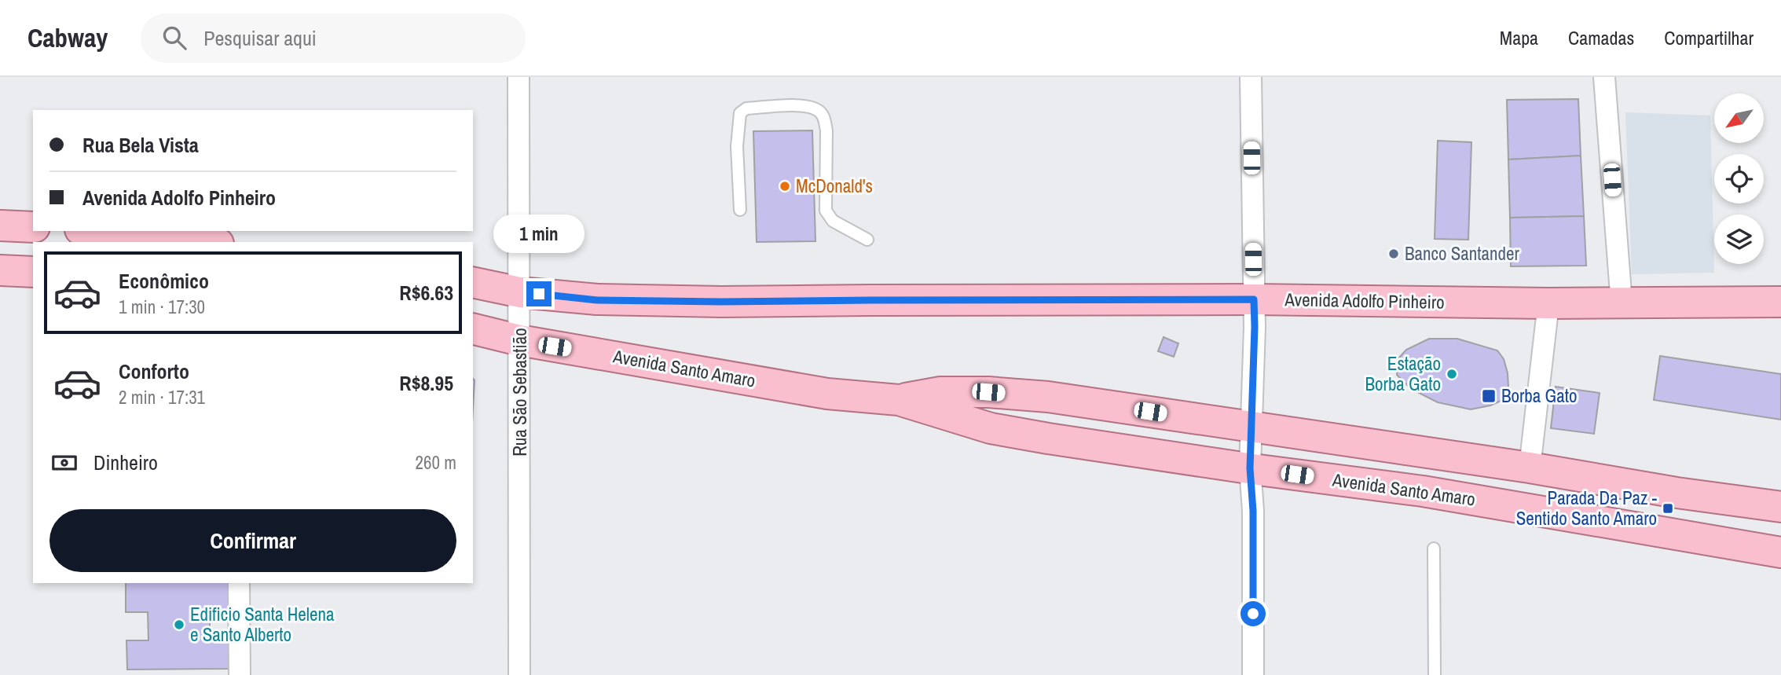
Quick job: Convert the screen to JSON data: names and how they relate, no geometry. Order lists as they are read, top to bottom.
{
  "streets": {
    "main road": ["Avenida Adolfo Pinheiro", "Avenida Santo Amaro"],
    "street": ["Rua São Sebastião"]
  },
  "crossings": [
    ["Avenida Adolfo Pinheiro", "Rua São Sebastião"],
    ["Avenida Santo Amaro", "Rua São Sebastião"]
  ],
  "places": {
    "other": [
      "McDonald's",
      "Banco Santander",
      "Estação Borba Gato",
      "Edificio Santa Helena e Santo Alberto"
    ],
    "transit": ["Borba Gato", "Parada Da Paz - Sentido Santo Amaro"]
  },
  "north": "bottom left",
  "page": {
    "header": "Cabway",
    "search": "Pesquisar aqui",
    "nav": ["Mapa", "Camadas", "Compartilhar"],
    "banner": ["Rua Bela Vista", "Avenida Adolfo Pinheiro"],
    "bubble": "1 min",
    "list": [
      {
        "name": "Econômico",
        "note": "1 min · 17:30",
        "value": "R$6.63"
      },
      {
        "name": "Conforto",
        "note": "2 min · 17:31",
        "value": "R$8.95"
      }
    ],
    "pay": ["Dinheiro", "260 m"],
    "buttons": "Confirmar"
  }
}
